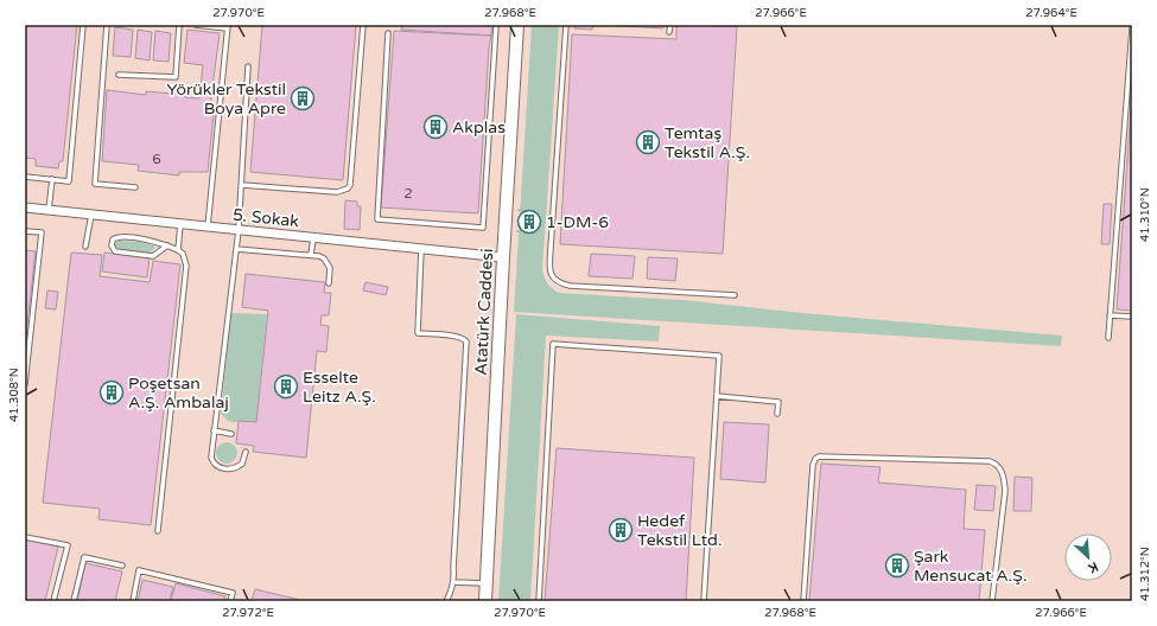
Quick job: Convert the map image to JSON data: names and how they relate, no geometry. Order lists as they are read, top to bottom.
{
  "streets": {
    "street": ["5. Sokak", "Atatürk Caddesi"]
  },
  "crossings": [
    ["5. Sokak", "Atatürk Caddesi"]
  ],
  "places": {
    "building": [
      "Yörükler Tekstil Boya Apre",
      "Akplas",
      "Temtaş Tekstil A.Ş.",
      "1-DM-6",
      "Esselte Leitz A.Ş.",
      "Poşetsan A.Ş. Ambalaj",
      "Hedef Tekstil Ltd.",
      "Şark Mensucat A.Ş."
    ]
  },
  "house_numbers": ["6", "2"],
  "north": "bottom right",
  "coordinates": [
    "27.970°E",
    "27.968°E",
    "27.966°E",
    "27.964°E",
    "41.310°N",
    "41.308°N",
    "41.312°N",
    "27.972°E"
  ]
}
